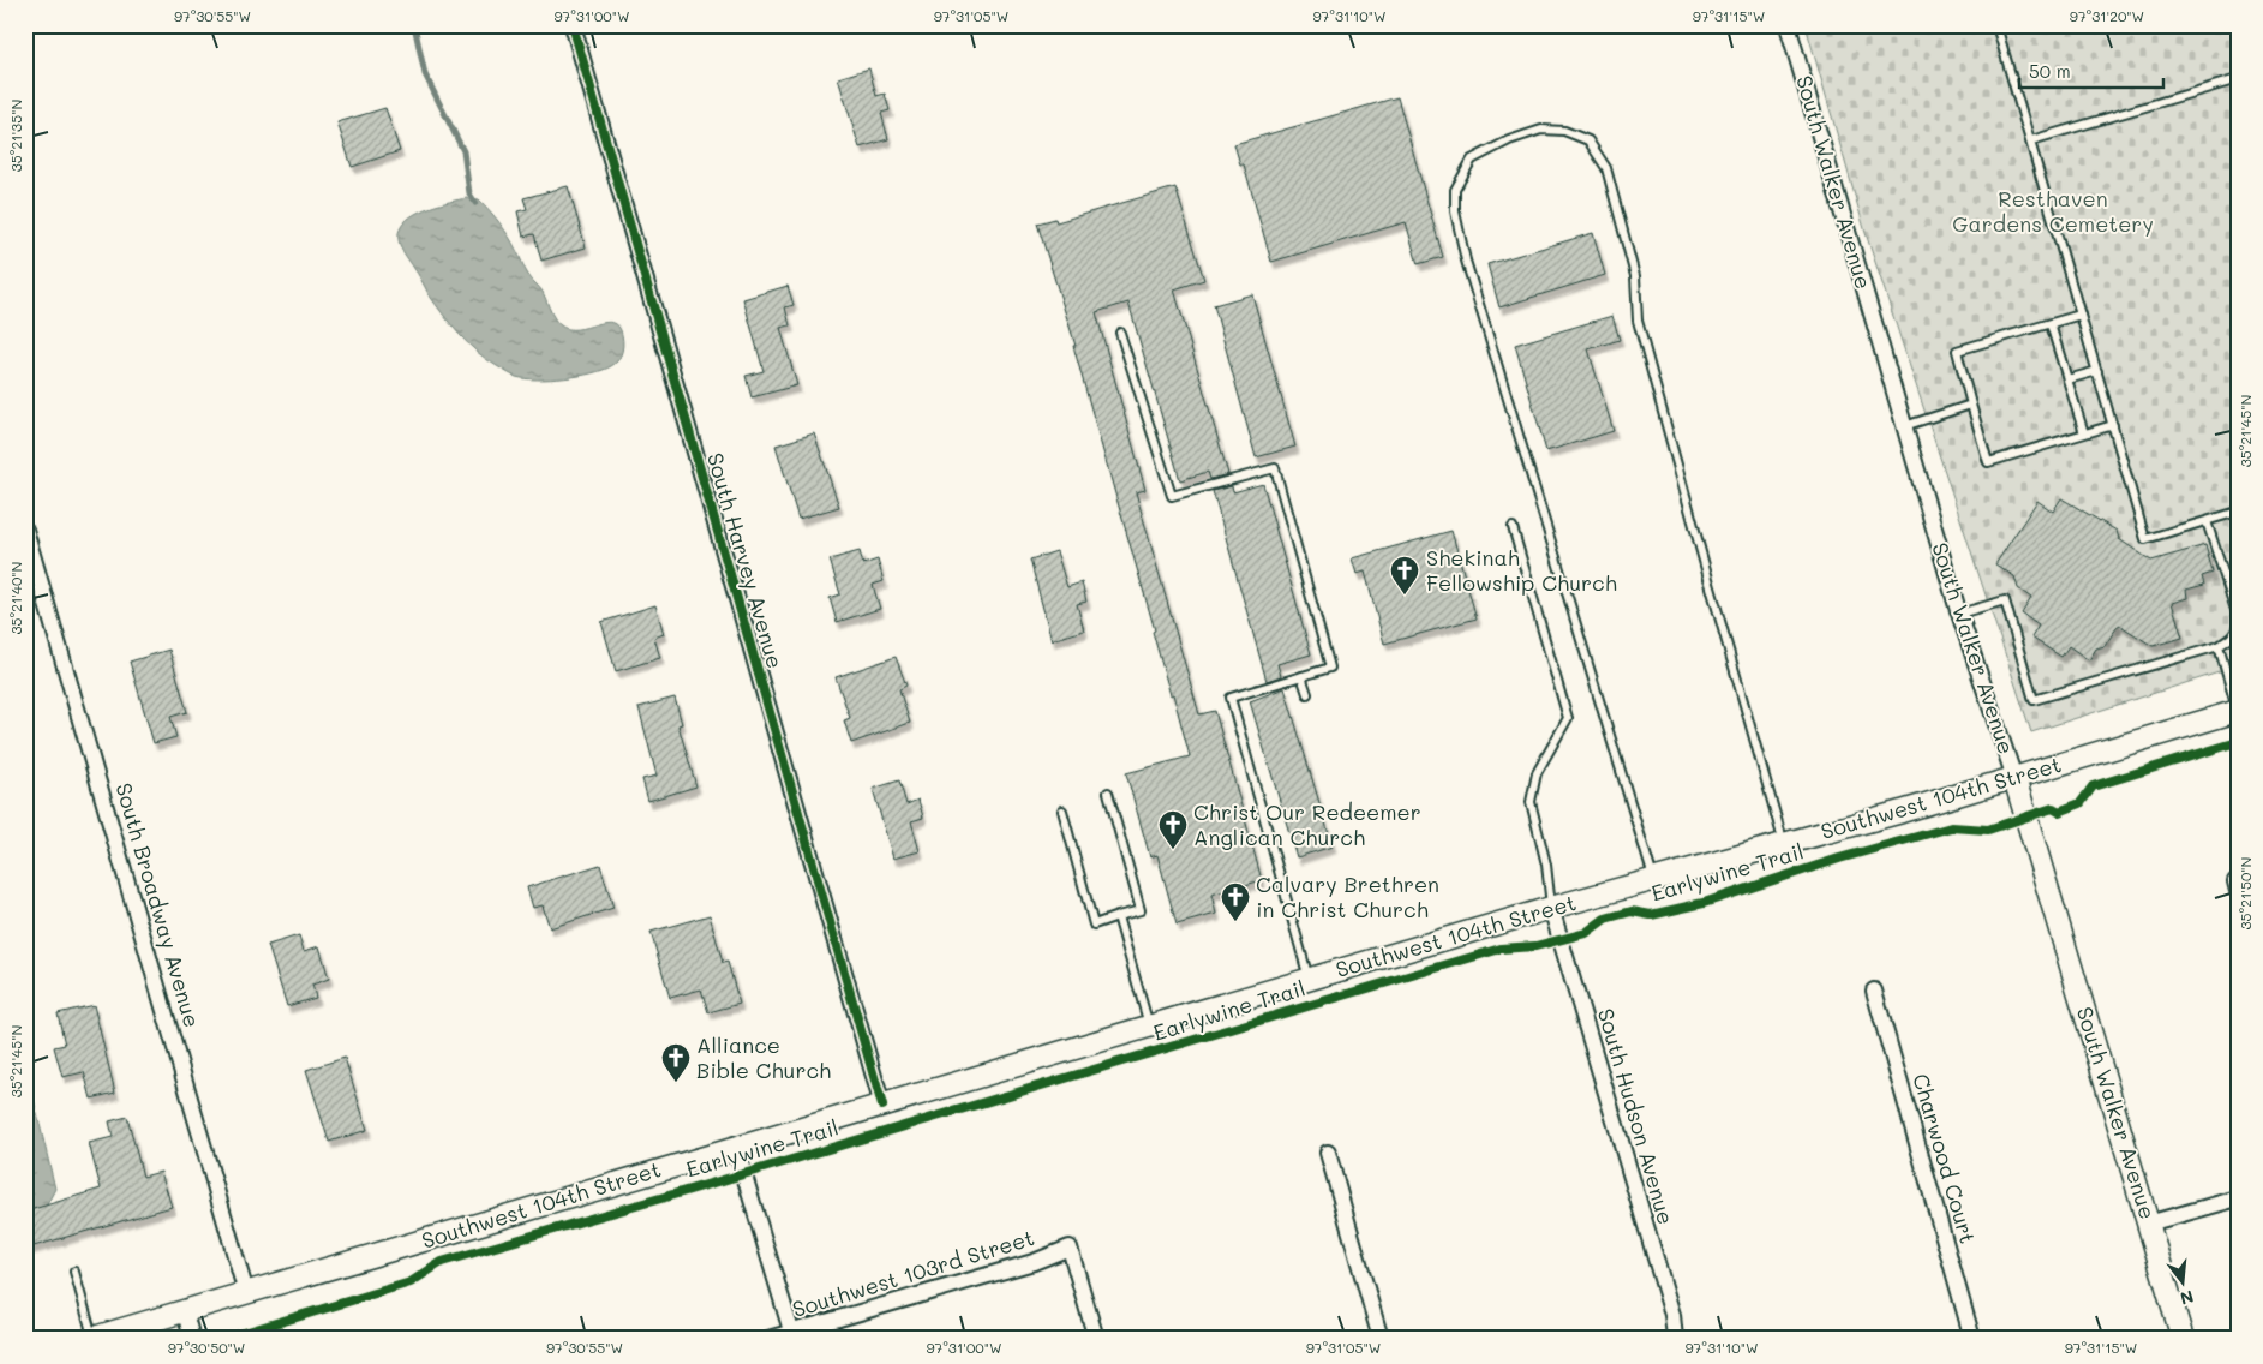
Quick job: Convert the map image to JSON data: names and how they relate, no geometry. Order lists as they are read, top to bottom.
{
  "streets": {
    "main road": ["South Walker Avenue", "Southwest 104th Street"],
    "street": [
      "South Harvey Avenue",
      "South Broadway Avenue",
      "South Hudson Avenue",
      "Charwood Court",
      "Southwest 103rd Street"
    ],
    "cycle path": ["Earlywine Trail"]
  },
  "crossings": [
    ["South Walker Avenue", "Southwest 104th Street"],
    ["South Harvey Avenue", "Southwest 104th Street"],
    ["Southwest 104th Street", "South Broadway Avenue"],
    ["Southwest 104th Street", "South Hudson Avenue"]
  ],
  "parks": ["Resthaven Gardens Cemetery"],
  "places": {
    "church": [
      "Shekinah Fellowship Church",
      "Christ Our Redeemer Anglican Church",
      "Calvary Brethren in Christ Church",
      "Alliance Bible Church"
    ]
  },
  "scale_bar": "50 m",
  "north": "bottom",
  "coordinates": [
    "97°30'55\"W",
    "97°31'00\"W",
    "97°31'05\"W",
    "97°31'10\"W",
    "97°31'15\"W",
    "97°31'20\"W",
    "35°21'35\"N",
    "35°21'45\"N",
    "35°21'40\"N",
    "35°21'50\"N",
    "97°30'50\"W"
  ]
}
